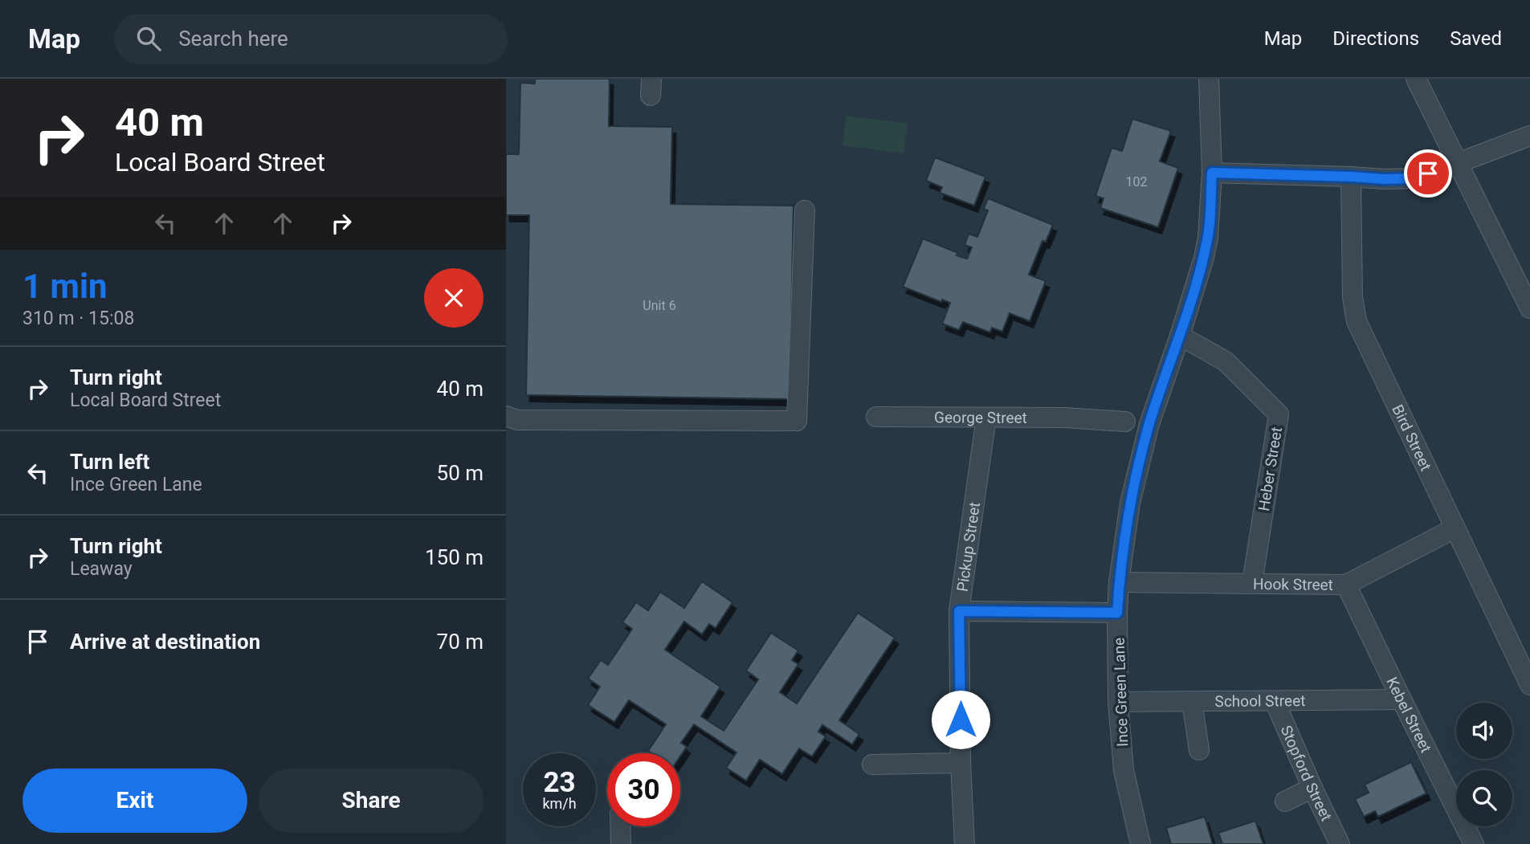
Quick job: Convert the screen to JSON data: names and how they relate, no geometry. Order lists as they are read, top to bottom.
{
  "streets": {
    "street": [
      "George Street",
      "Bird Street",
      "Heber Street",
      "Pickup Street",
      "Hook Street",
      "Ince Green Lane",
      "School Street",
      "Kebel Street",
      "Stopford Street"
    ]
  },
  "crossings": [
    ["George Street", "Pickup Street"],
    ["Bird Street", "Hook Street"],
    ["Heber Street", "Hook Street"],
    ["Heber Street", "Ince Green Lane"],
    ["Hook Street", "Ince Green Lane"],
    ["Hook Street", "Kebel Street"],
    ["Ince Green Lane", "School Street"],
    ["School Street", "Kebel Street"],
    ["School Street", "Stopford Street"]
  ],
  "house_numbers": ["102", "Unit 6"],
  "page": {
    "header": "Map",
    "search": "Search here",
    "nav": ["Map", "Directions", "Saved"],
    "turn": ["40 m", "Local Board Street"],
    "heading": ["1 min", "310 m · 15:08"],
    "list": [
      {
        "name": "Turn right",
        "note": "Local Board Street",
        "value": "40 m"
      },
      {
        "name": "Turn left",
        "note": "Ince Green Lane",
        "value": "50 m"
      },
      {
        "name": "Turn right",
        "note": "Leaway",
        "value": "150 m"
      },
      {
        "name": "Arrive at destination",
        "value": "70 m"
      }
    ],
    "speed": "23 km/h",
    "limit": "30",
    "buttons": ["Exit", "Share"]
  }
}
